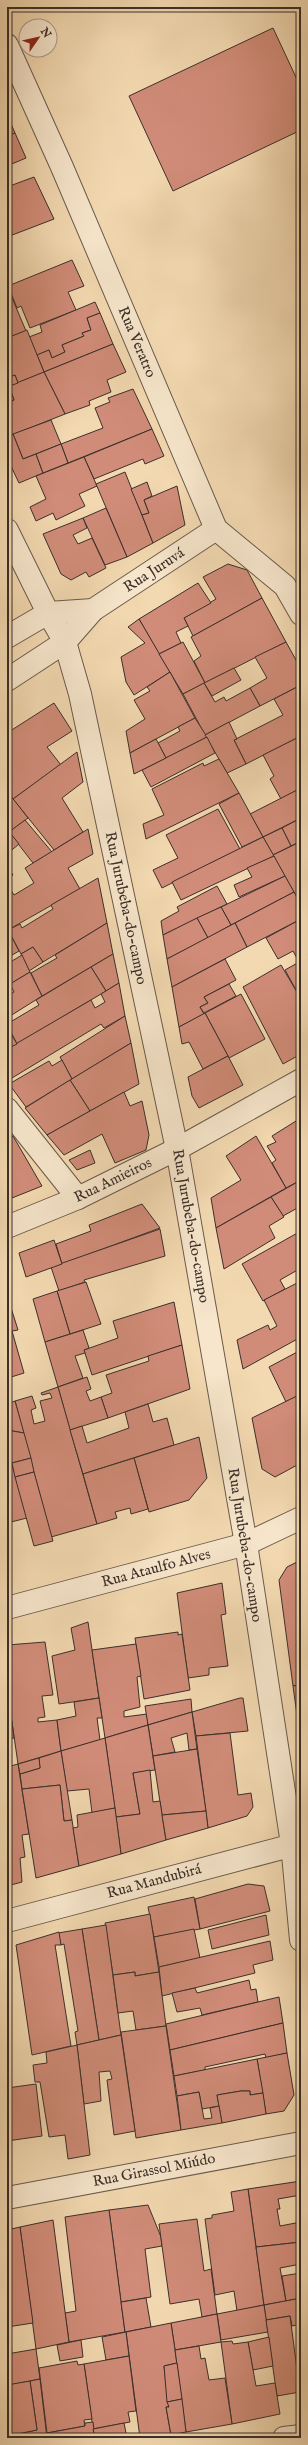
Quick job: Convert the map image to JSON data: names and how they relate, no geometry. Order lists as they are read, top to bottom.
{
  "streets": {
    "street": [
      "Rua Veratro",
      "Rua Juruvá",
      "Rua Jurubeba-do-campo",
      "Rua Amieiros",
      "Rua Ataulfo Alves",
      "Rua Mandubirá",
      "Rua Girassol Miúdo"
    ]
  },
  "crossings": [
    ["Rua Veratro", "Rua Juruvá"],
    ["Rua Juruvá", "Rua Jurubeba-do-campo"],
    ["Rua Jurubeba-do-campo", "Rua Amieiros"],
    ["Rua Jurubeba-do-campo", "Rua Ataulfo Alves"],
    ["Rua Jurubeba-do-campo", "Rua Mandubirá"]
  ],
  "north": "top right"
}
